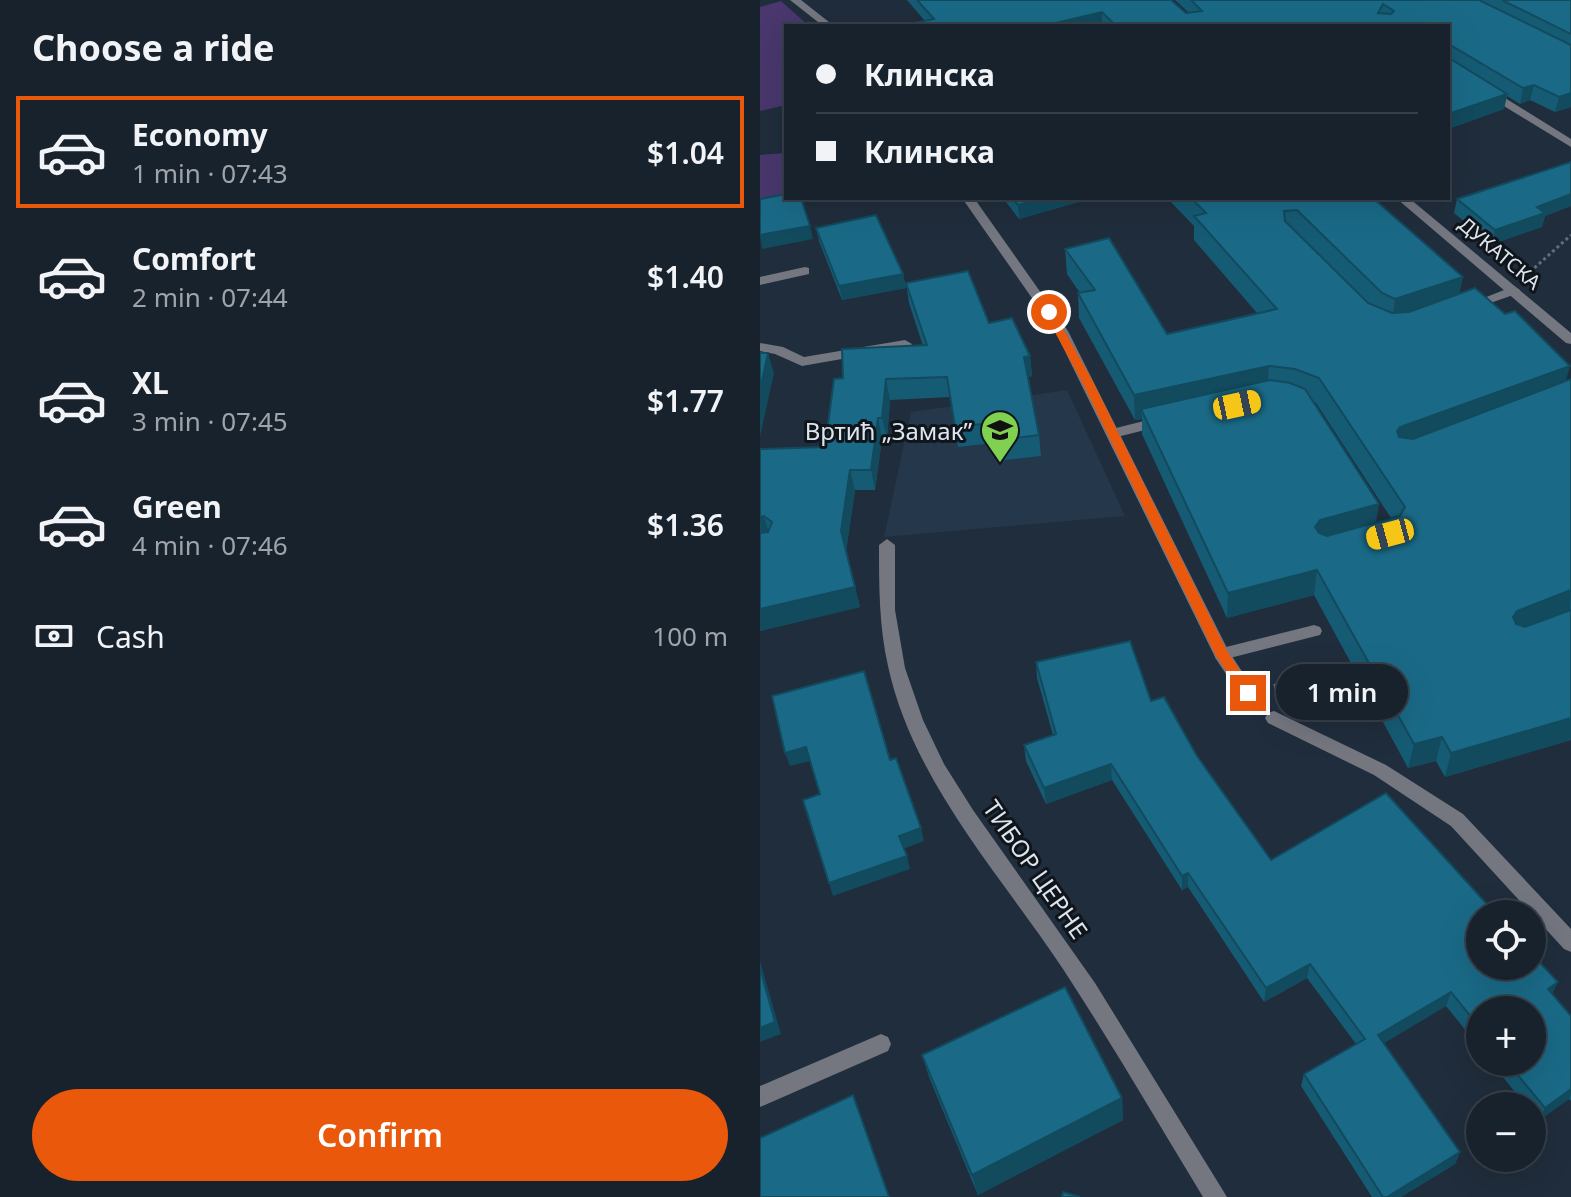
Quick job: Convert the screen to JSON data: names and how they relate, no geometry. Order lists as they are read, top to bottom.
{
  "streets": {
    "street": ["ДУКАТСКА", "ТИБОР ЦЕРНЕ"]
  },
  "places": {
    "school or university": ["Вртић „Замак”"]
  },
  "page": {
    "heading": "Choose a ride",
    "banner": ["Клинска", "Клинска"],
    "list": [
      {
        "name": "Economy",
        "note": "1 min · 07:43",
        "value": "$1.04"
      },
      {
        "name": "Comfort",
        "note": "2 min · 07:44",
        "value": "$1.40"
      },
      {
        "name": "XL",
        "note": "3 min · 07:45",
        "value": "$1.77"
      },
      {
        "name": "Green",
        "note": "4 min · 07:46",
        "value": "$1.36"
      }
    ],
    "pay": ["Cash", "100 m"],
    "bubble": "1 min",
    "map_buttons": ["+", "−"],
    "buttons": "Confirm"
  }
}
